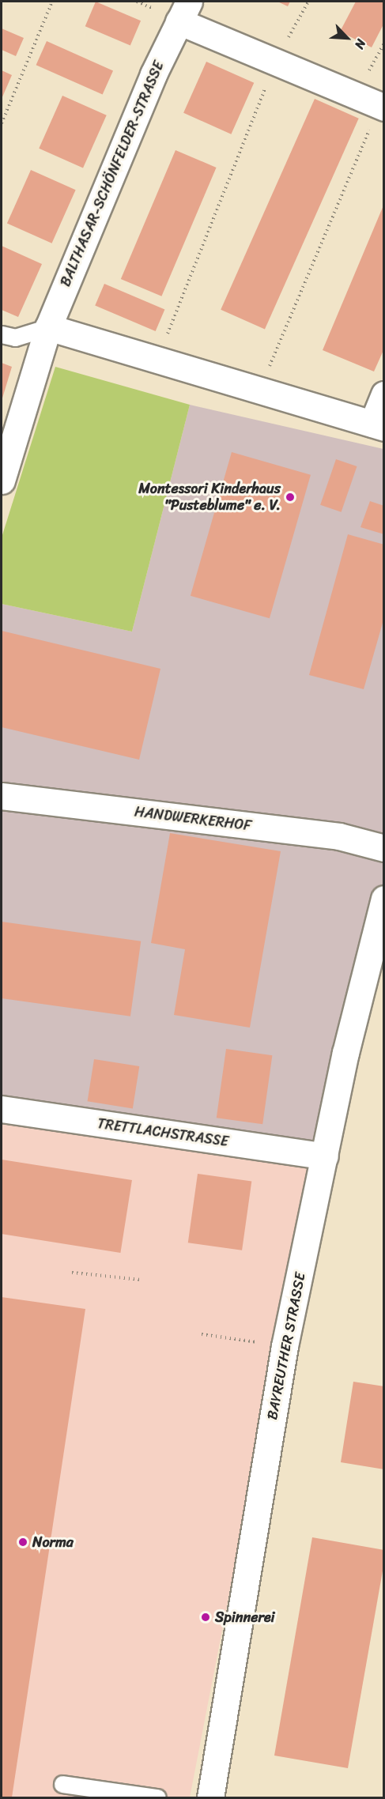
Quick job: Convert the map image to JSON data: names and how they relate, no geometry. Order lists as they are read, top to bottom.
{
  "streets": {
    "street": [
      "BALTHASAR-SCHÖNFELDER-STRASSE",
      "HANDWERKERHOF",
      "TRETTLACHSTRASSE",
      "BAYREUTHER STRASSE"
    ]
  },
  "crossings": [
    ["TRETTLACHSTRASSE", "BAYREUTHER STRASSE"]
  ],
  "places": ["Montessori Kinderhaus \"Pusteblume\" e. V.", "Norma", "Spinnerei"],
  "north": "bottom right"
}
